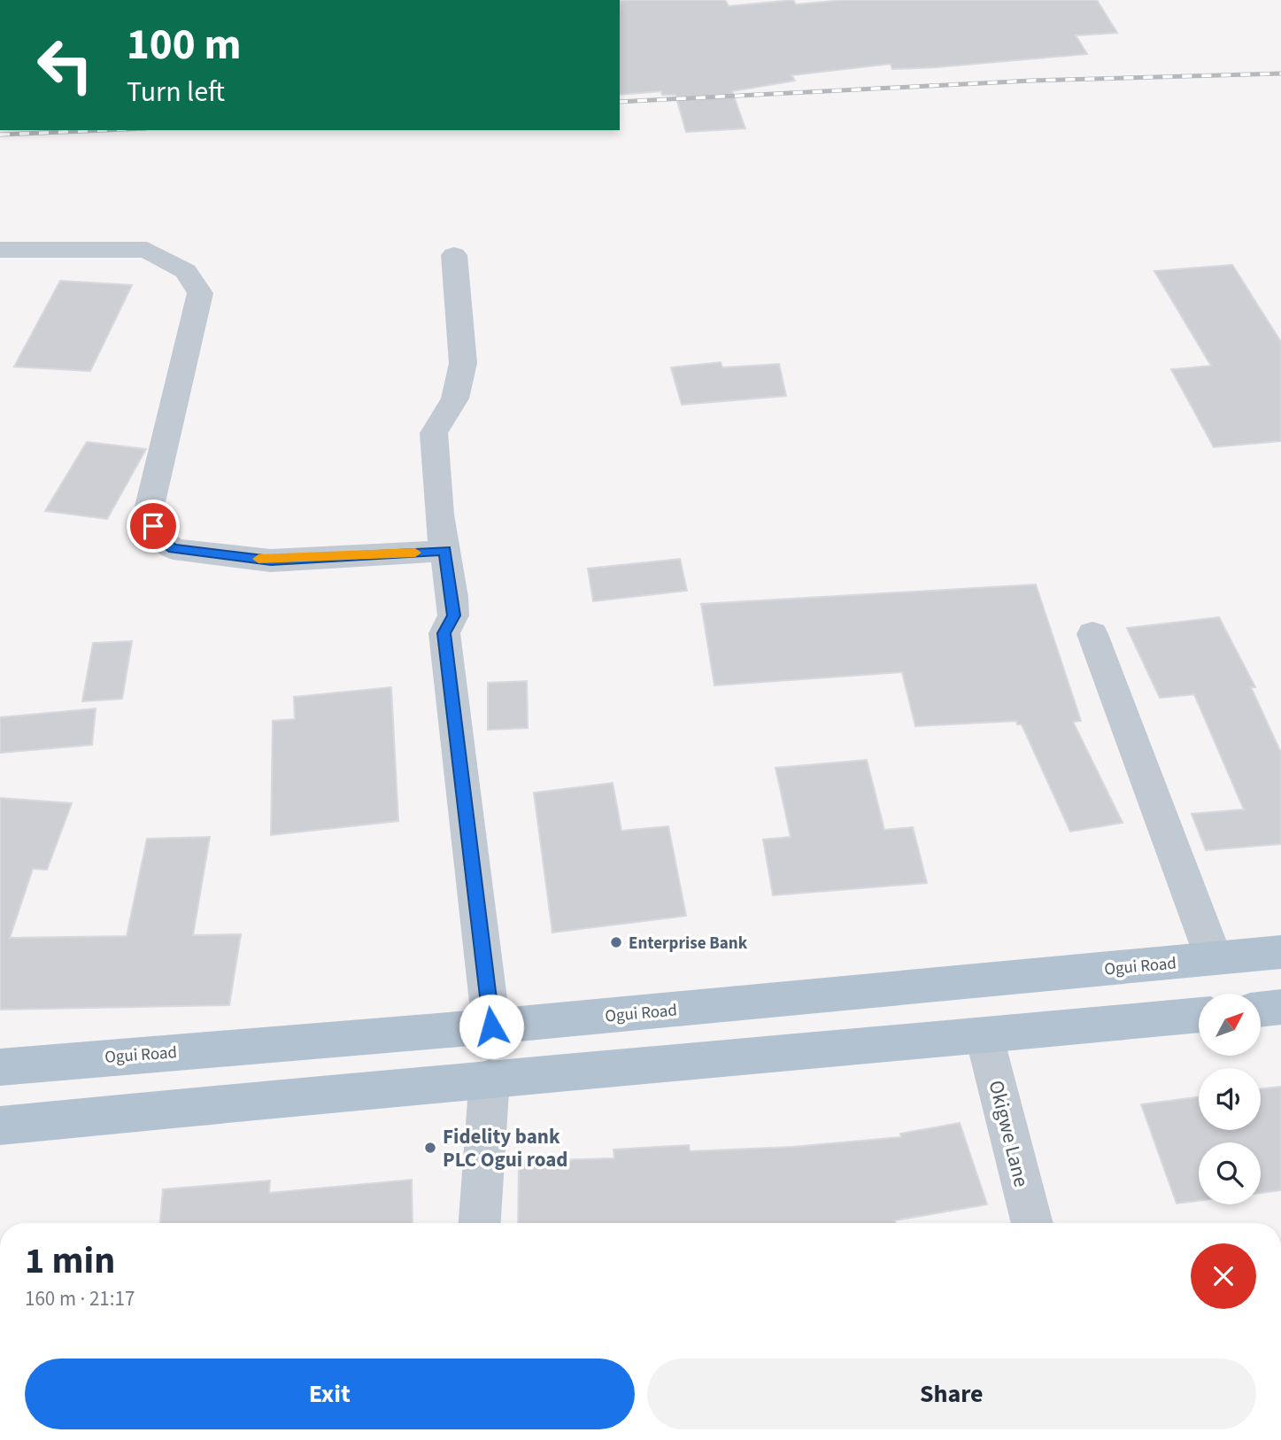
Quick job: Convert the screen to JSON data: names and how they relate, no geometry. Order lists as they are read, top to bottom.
{
  "streets": {
    "main road": ["Ogui Road"],
    "street": ["Okigwe Lane"]
  },
  "places": ["Enterprise Bank", "Fidelity bank PLC Ogui road"],
  "north": "top right",
  "page": {
    "turn": ["100 m", "Turn left"],
    "heading": ["1 min", "160 m · 21:17"],
    "buttons": ["Exit", "Share"]
  }
}
